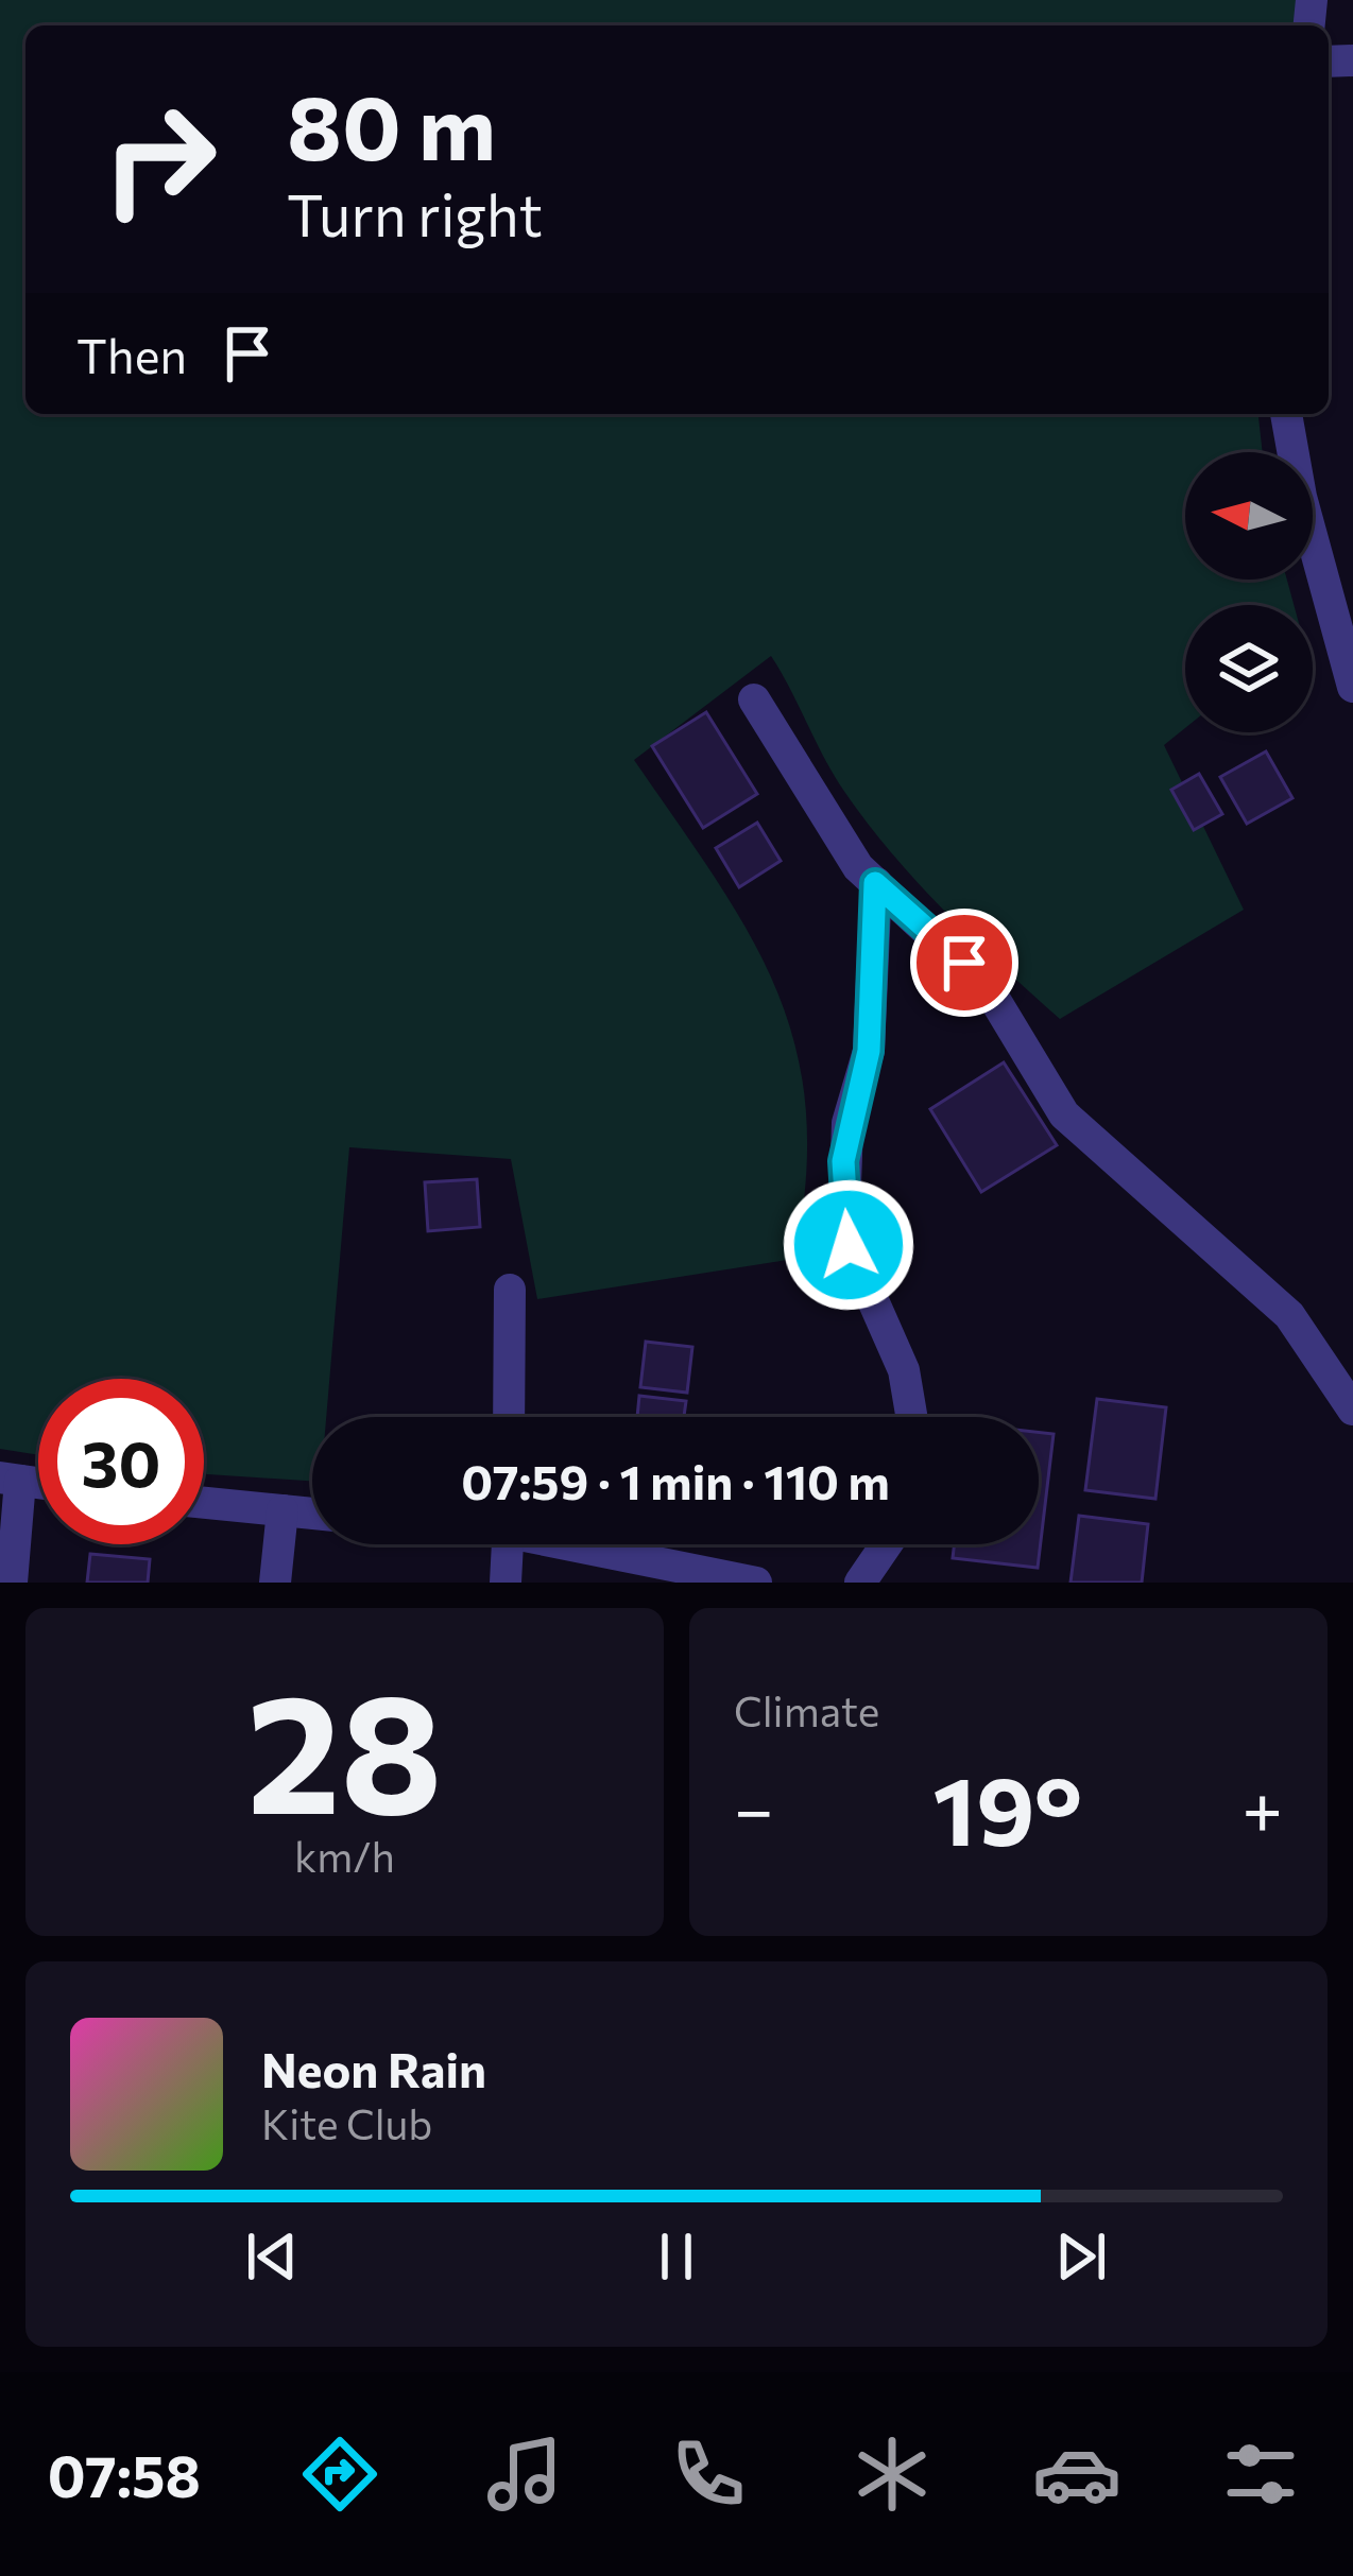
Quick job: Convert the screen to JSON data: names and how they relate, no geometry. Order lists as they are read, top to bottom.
{
  "north": "left",
  "page": {
    "turn": ["80 m", "Turn right"],
    "then": "Then",
    "limit": "30",
    "trip": "07:59 · 1 min · 110 m",
    "tile": [
      ["28", "km/h"],
      "Climate"
    ],
    "heat": ["−", "19°", "+"],
    "song": ["Neon Rain", "Kite Club"],
    "tabs": "07:58"
  }
}
